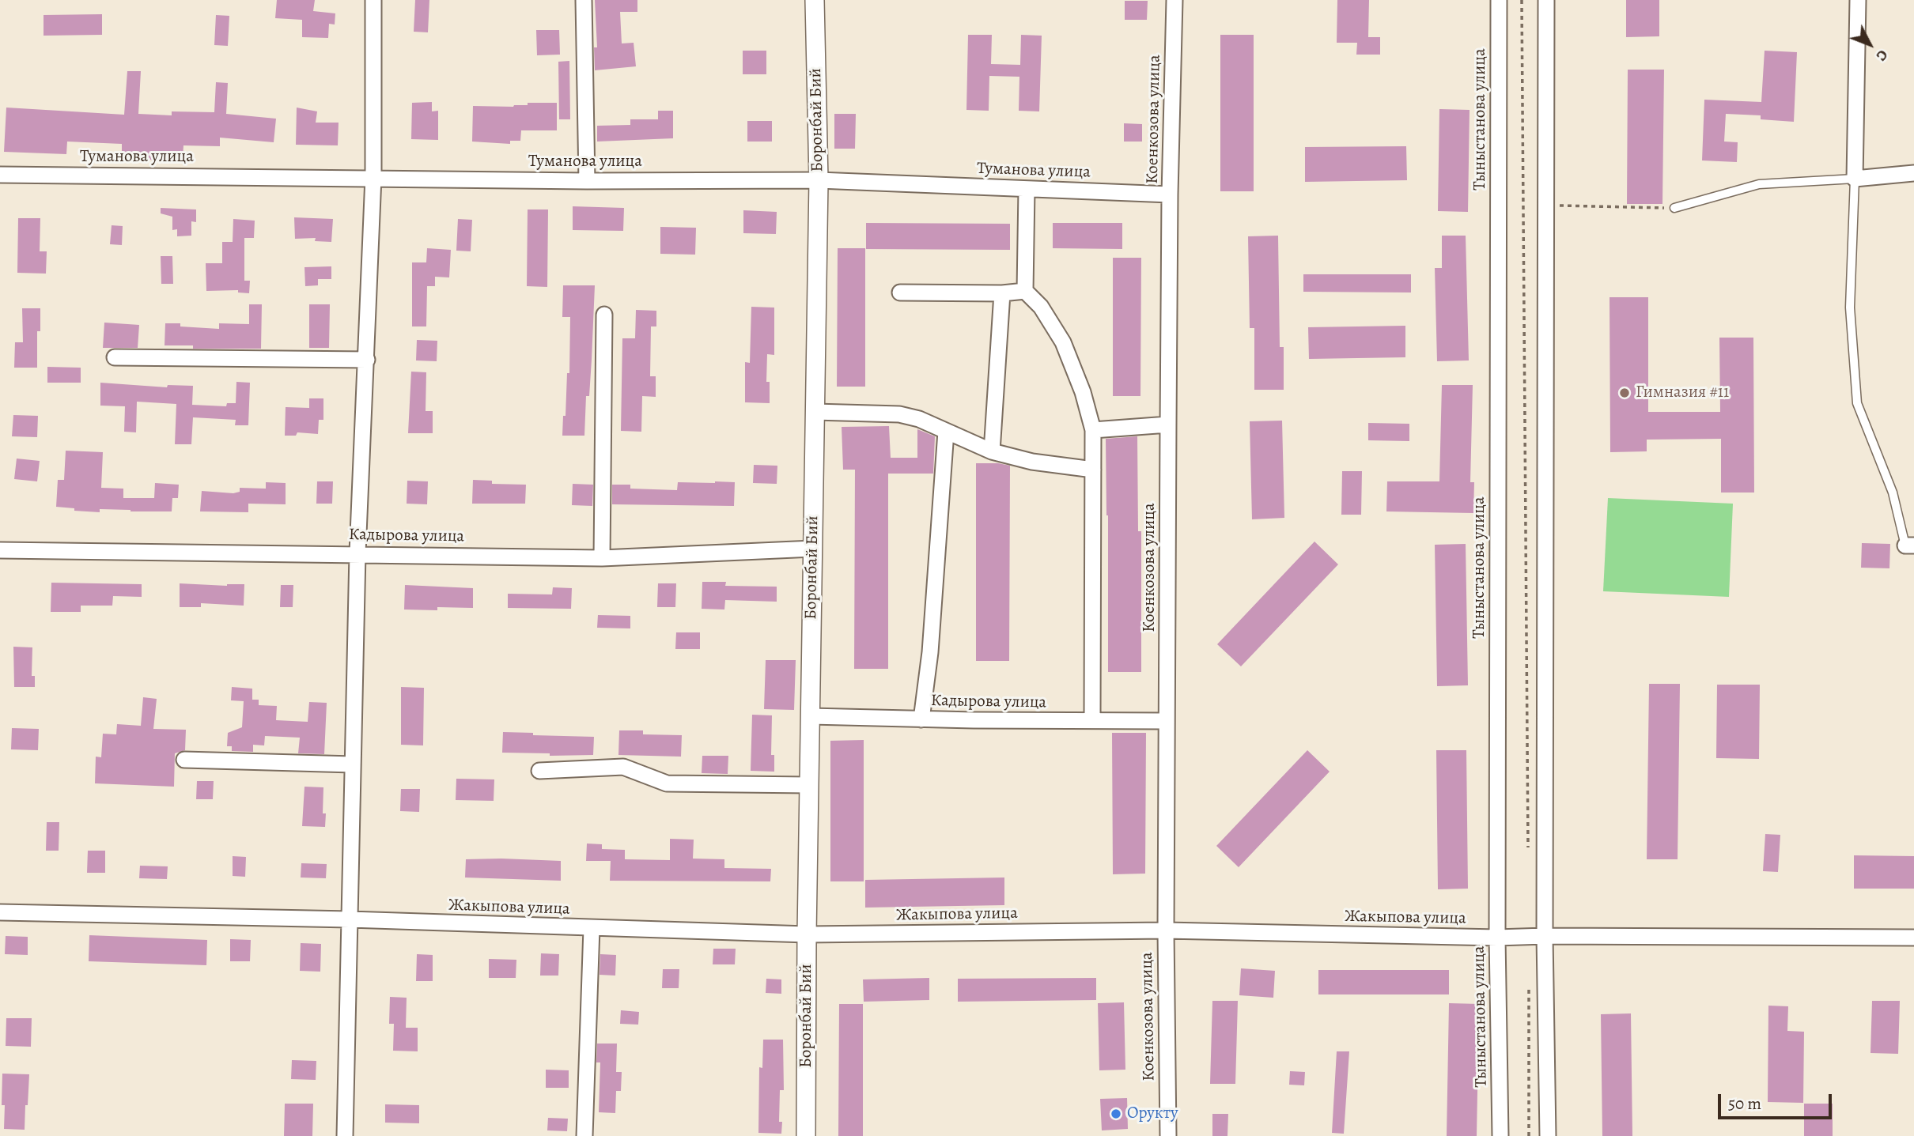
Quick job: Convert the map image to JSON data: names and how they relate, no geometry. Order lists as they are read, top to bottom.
{
  "streets": {
    "street": [
      "Коенкозова улица",
      "Тыныстанова улица",
      "Боронбай Бий",
      "Туманова улица",
      "Кадырова улица",
      "Жакыпова улица"
    ]
  },
  "crossings": [
    ["Коенкозова улица", "Туманова улица"],
    ["Коенкозова улица", "Кадырова улица"],
    ["Коенкозова улица", "Жакыпова улица"],
    ["Тыныстанова улица", "Жакыпова улица"],
    ["Боронбай Бий", "Туманова улица"],
    ["Боронбай Бий", "Кадырова улица"],
    ["Боронбай Бий", "Жакыпова улица"]
  ],
  "places": ["Гимназия #11", "Орукту"],
  "scale_bar": "50 m",
  "north": "bottom right"
}
